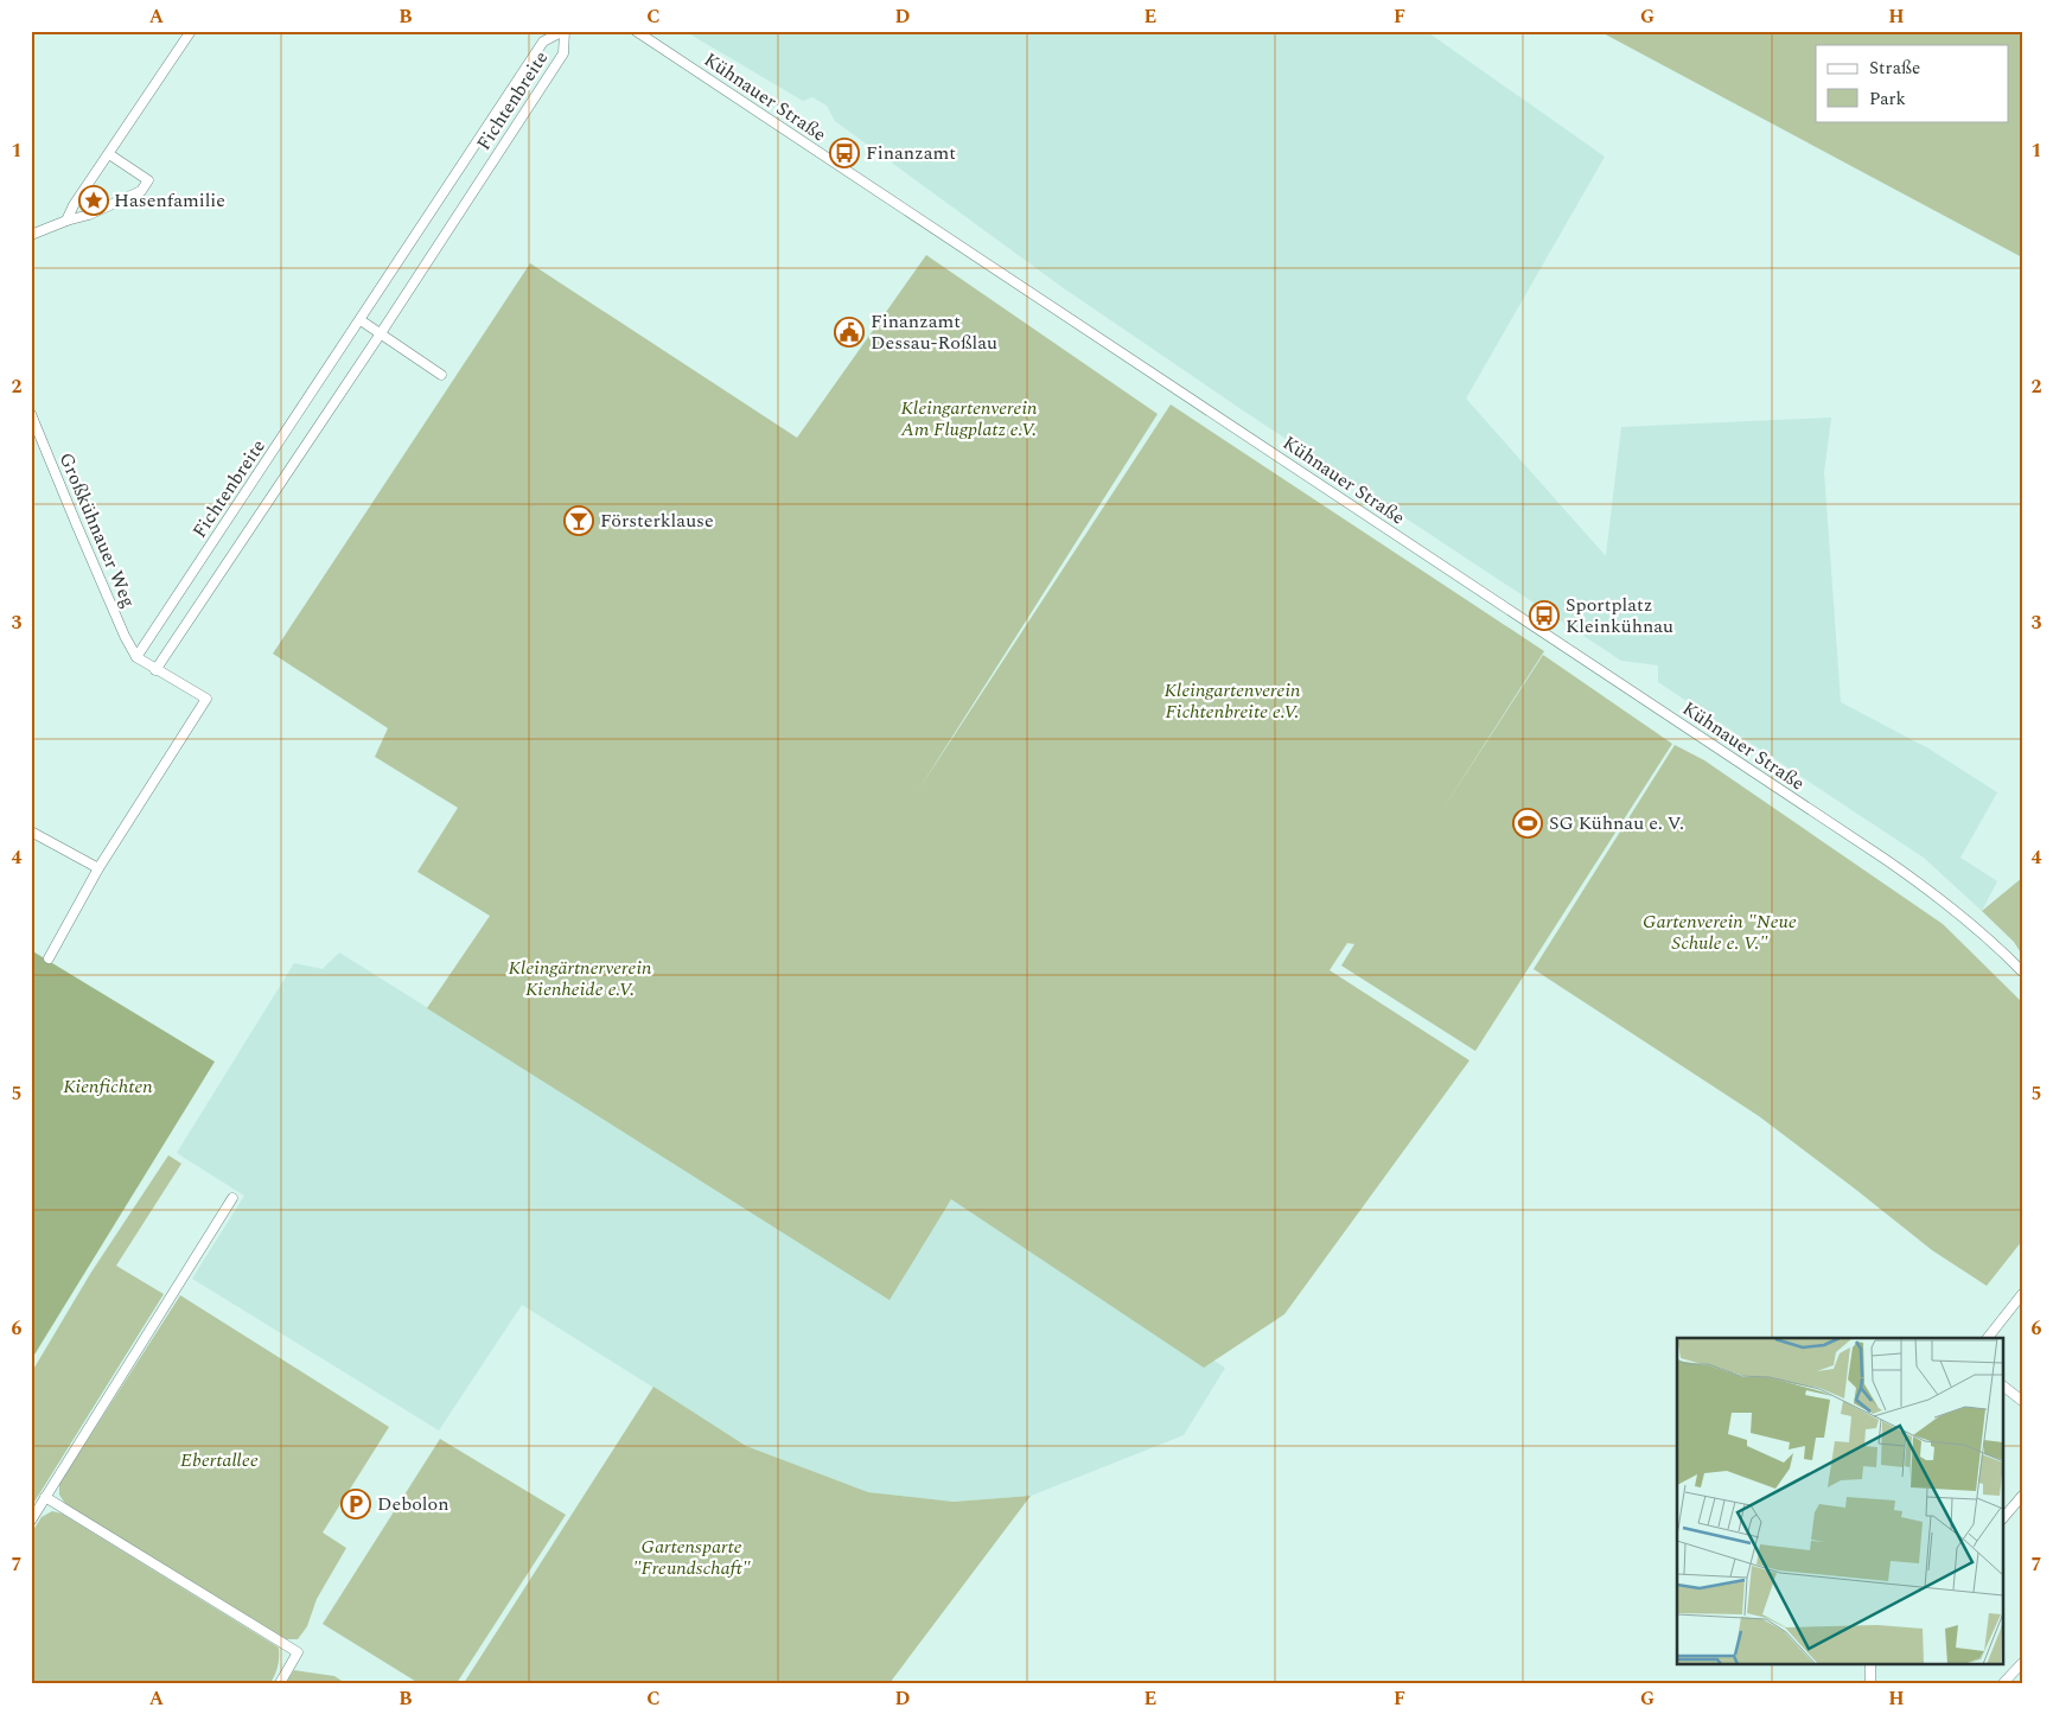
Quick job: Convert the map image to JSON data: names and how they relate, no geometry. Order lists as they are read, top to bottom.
{
  "streets": {
    "street": ["Kühnauer Straße", "Fichtenbreite", "Großkühnauer Weg"]
  },
  "crossings": [
    ["Fichtenbreite", "Großkühnauer Weg"]
  ],
  "parks": [
    "Kleingartenverein Am Flugplatz e.V.",
    "Kleingartenverein Fichtenbreite e.V.",
    "Gartenverein \"Neue Schule e. V.\"",
    "Kleingärtnerverein Kienheide e.V.",
    "Kienfichten",
    "Ebertallee",
    "Gartensparte \"Freundschaft\""
  ],
  "places": {
    "bus stop": ["Finanzamt", "Sportplatz Kleinkühnau"],
    "place": ["Hasenfamilie"],
    "public building": ["Finanzamt Dessau-Roßlau"],
    "bar": ["Försterklause"],
    "sports": ["SG Kühnau e. V."],
    "parking": ["Debolon"]
  },
  "legend": ["Straße", "Park"],
  "grid": {
    "columns": [
      "A",
      "B",
      "C",
      "D",
      "E",
      "F",
      "G",
      "H"
    ],
    "rows": [
      "1",
      "2",
      "3",
      "4",
      "5",
      "6",
      "7"
    ]
  }
}
